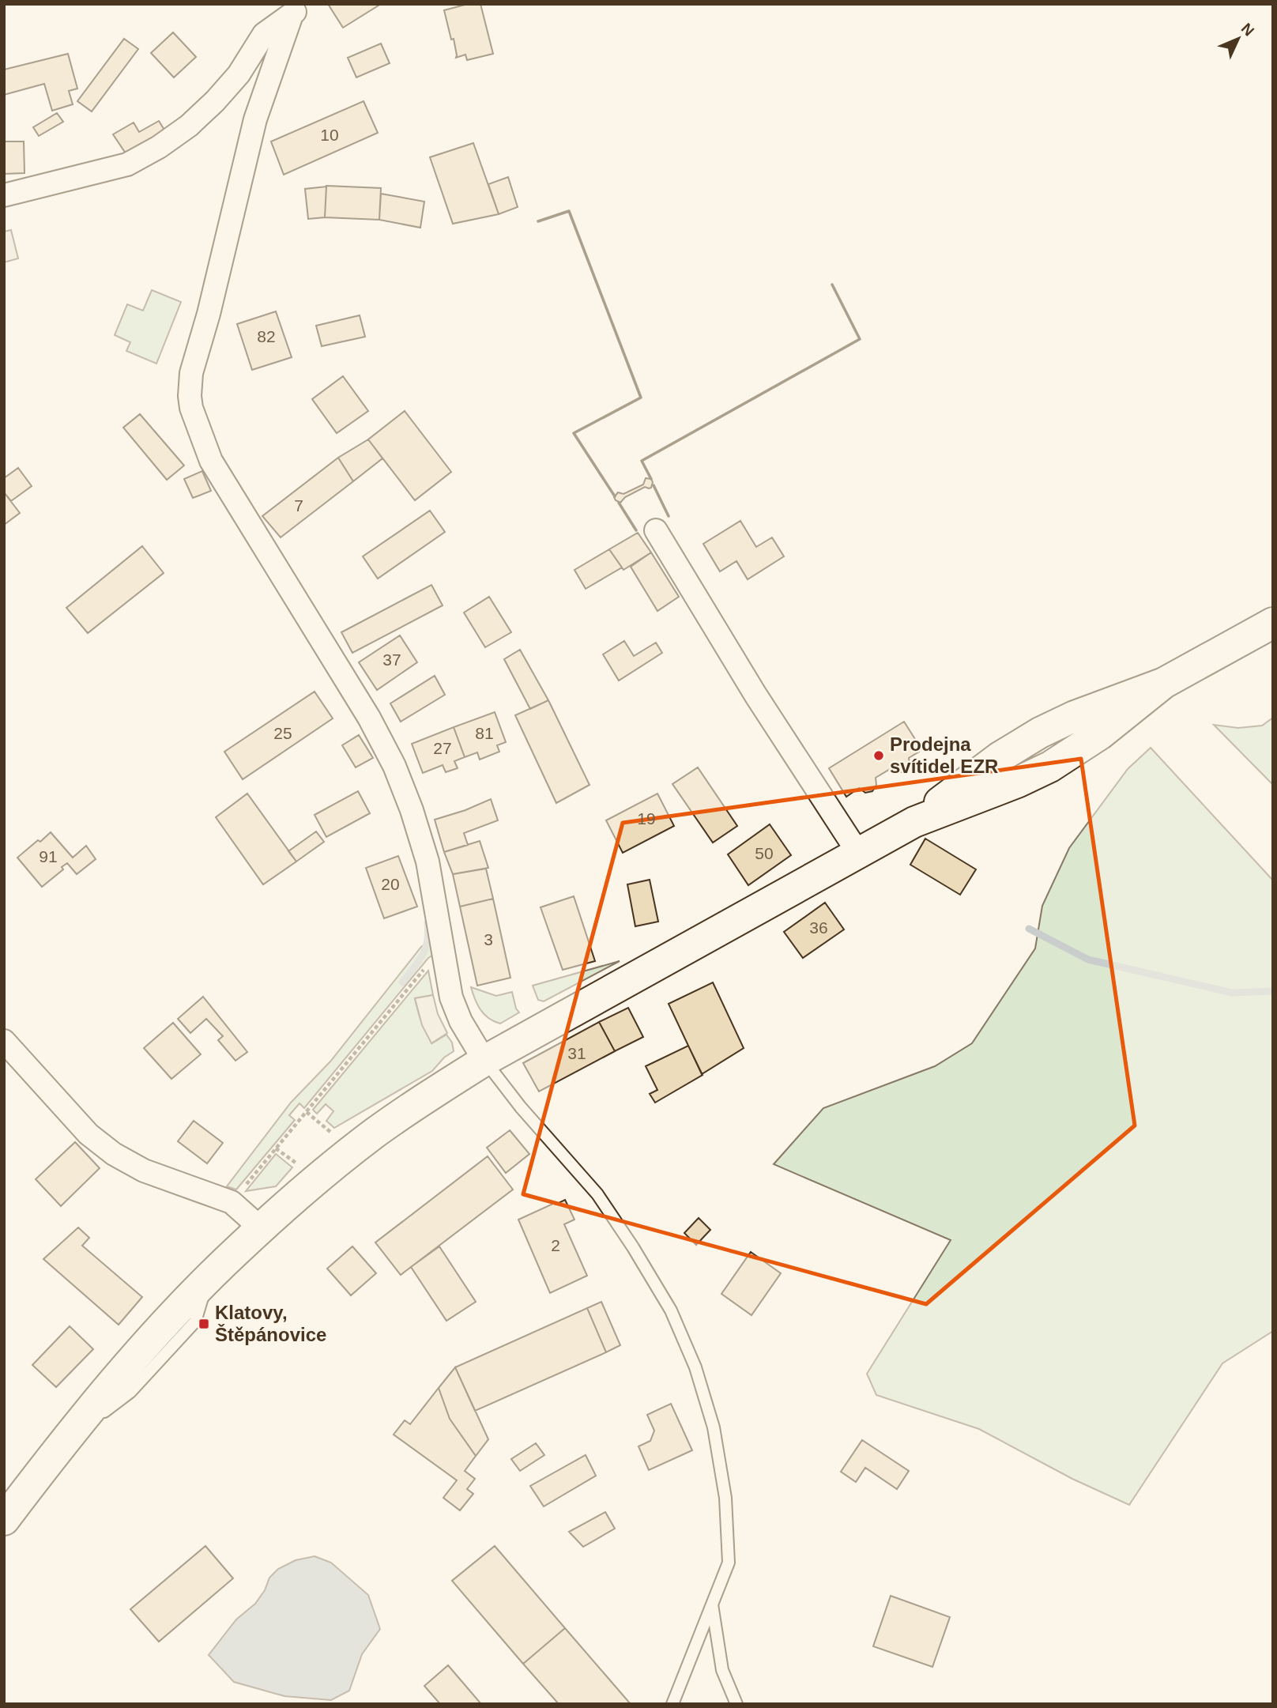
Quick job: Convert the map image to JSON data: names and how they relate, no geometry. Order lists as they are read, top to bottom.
{
  "places": {
    "other": ["Prodejna svítidel EZR"],
    "transit": ["Klatovy, Štěpánovice"]
  },
  "house_numbers": [
    "10",
    "82",
    "7",
    "37",
    "25",
    "81",
    "27",
    "19",
    "50",
    "91",
    "20",
    "36",
    "3",
    "31",
    "2"
  ],
  "north": "top right"
}
